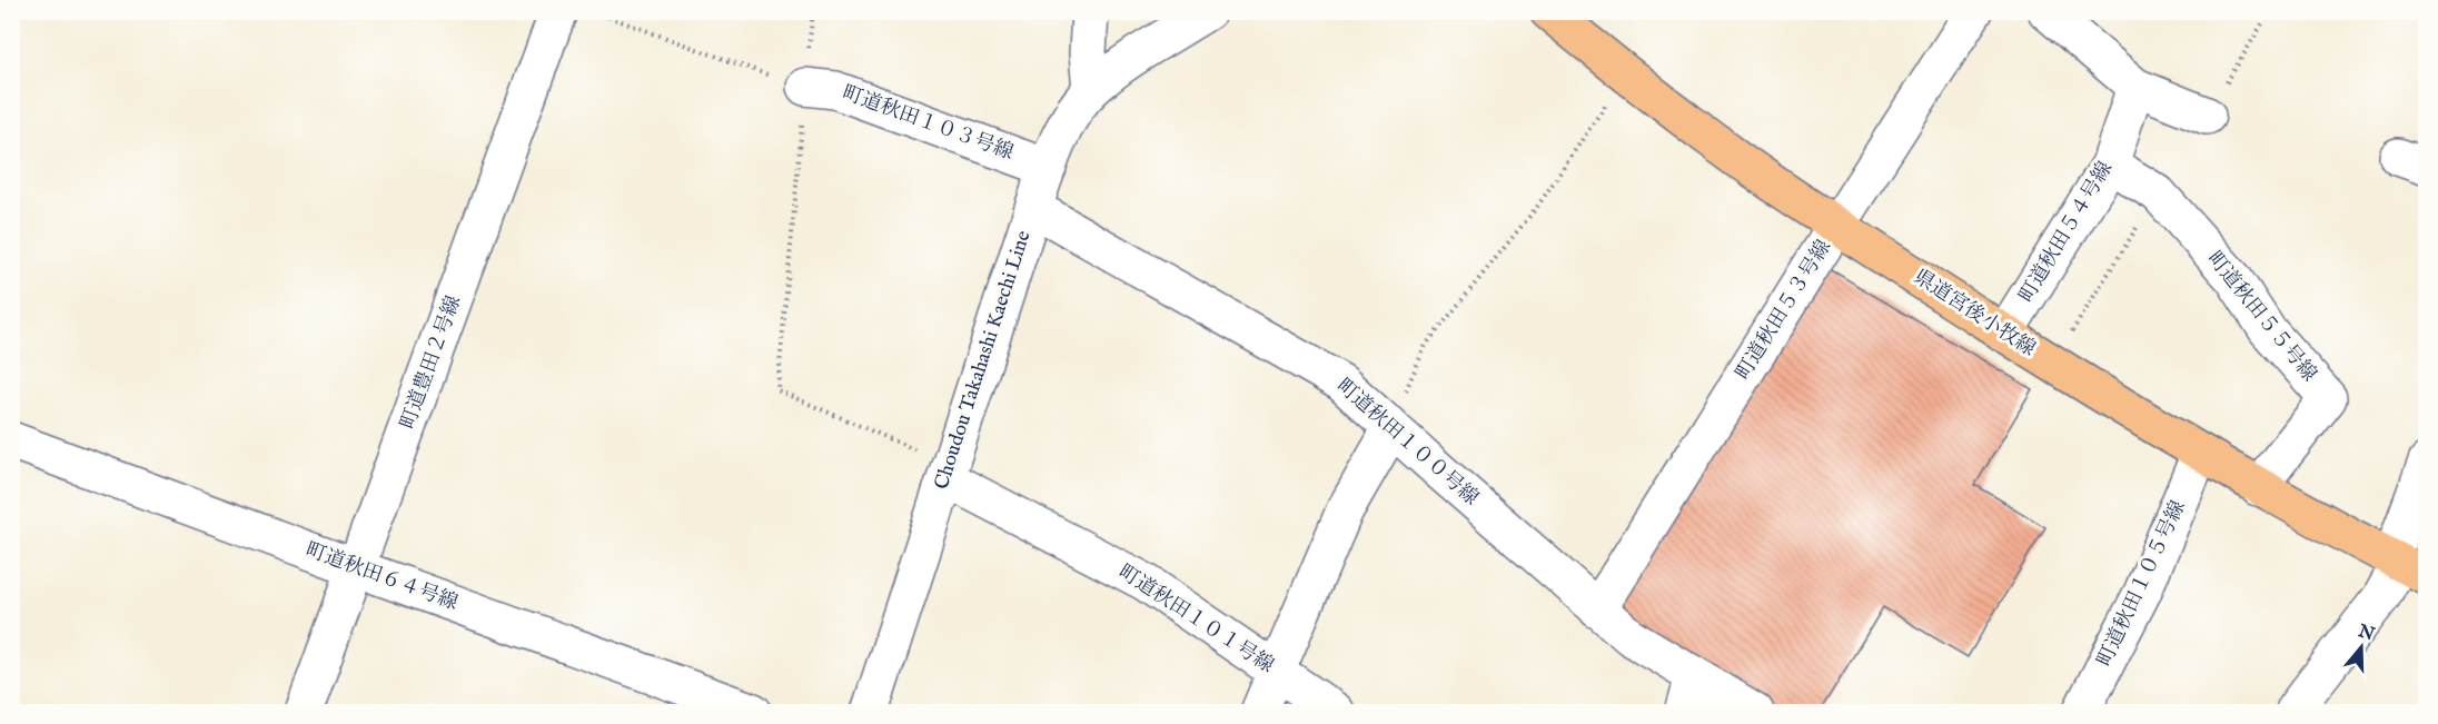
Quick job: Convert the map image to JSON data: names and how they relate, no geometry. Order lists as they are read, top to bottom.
{
  "streets": {
    "main road": ["県道宮後小牧線"],
    "street": [
      "町道秋田１０３号線",
      "町道秋田５４号線",
      "町道秋田５３号線",
      "町道秋田５５号線",
      "Choudou Takahashi Kaechi Line",
      "町道豊田２号線",
      "町道秋田１００号線",
      "町道秋田６４号線",
      "町道秋田１０５号線",
      "町道秋田１０１号線"
    ]
  },
  "crossings": [
    ["町道秋田１０３号線", "Choudou Takahashi Kaechi Line"],
    ["町道秋田５４号線", "県道宮後小牧線"],
    ["町道秋田５４号線", "町道秋田５５号線"],
    ["町道秋田５３号線", "県道宮後小牧線"],
    ["町道秋田５３号線", "町道秋田１００号線"],
    ["県道宮後小牧線", "町道秋田５５号線"],
    ["県道宮後小牧線", "町道秋田１０５号線"],
    ["Choudou Takahashi Kaechi Line", "町道秋田１００号線"],
    ["Choudou Takahashi Kaechi Line", "町道秋田１０１号線"],
    ["町道豊田２号線", "町道秋田６４号線"]
  ],
  "north": "top"
}
